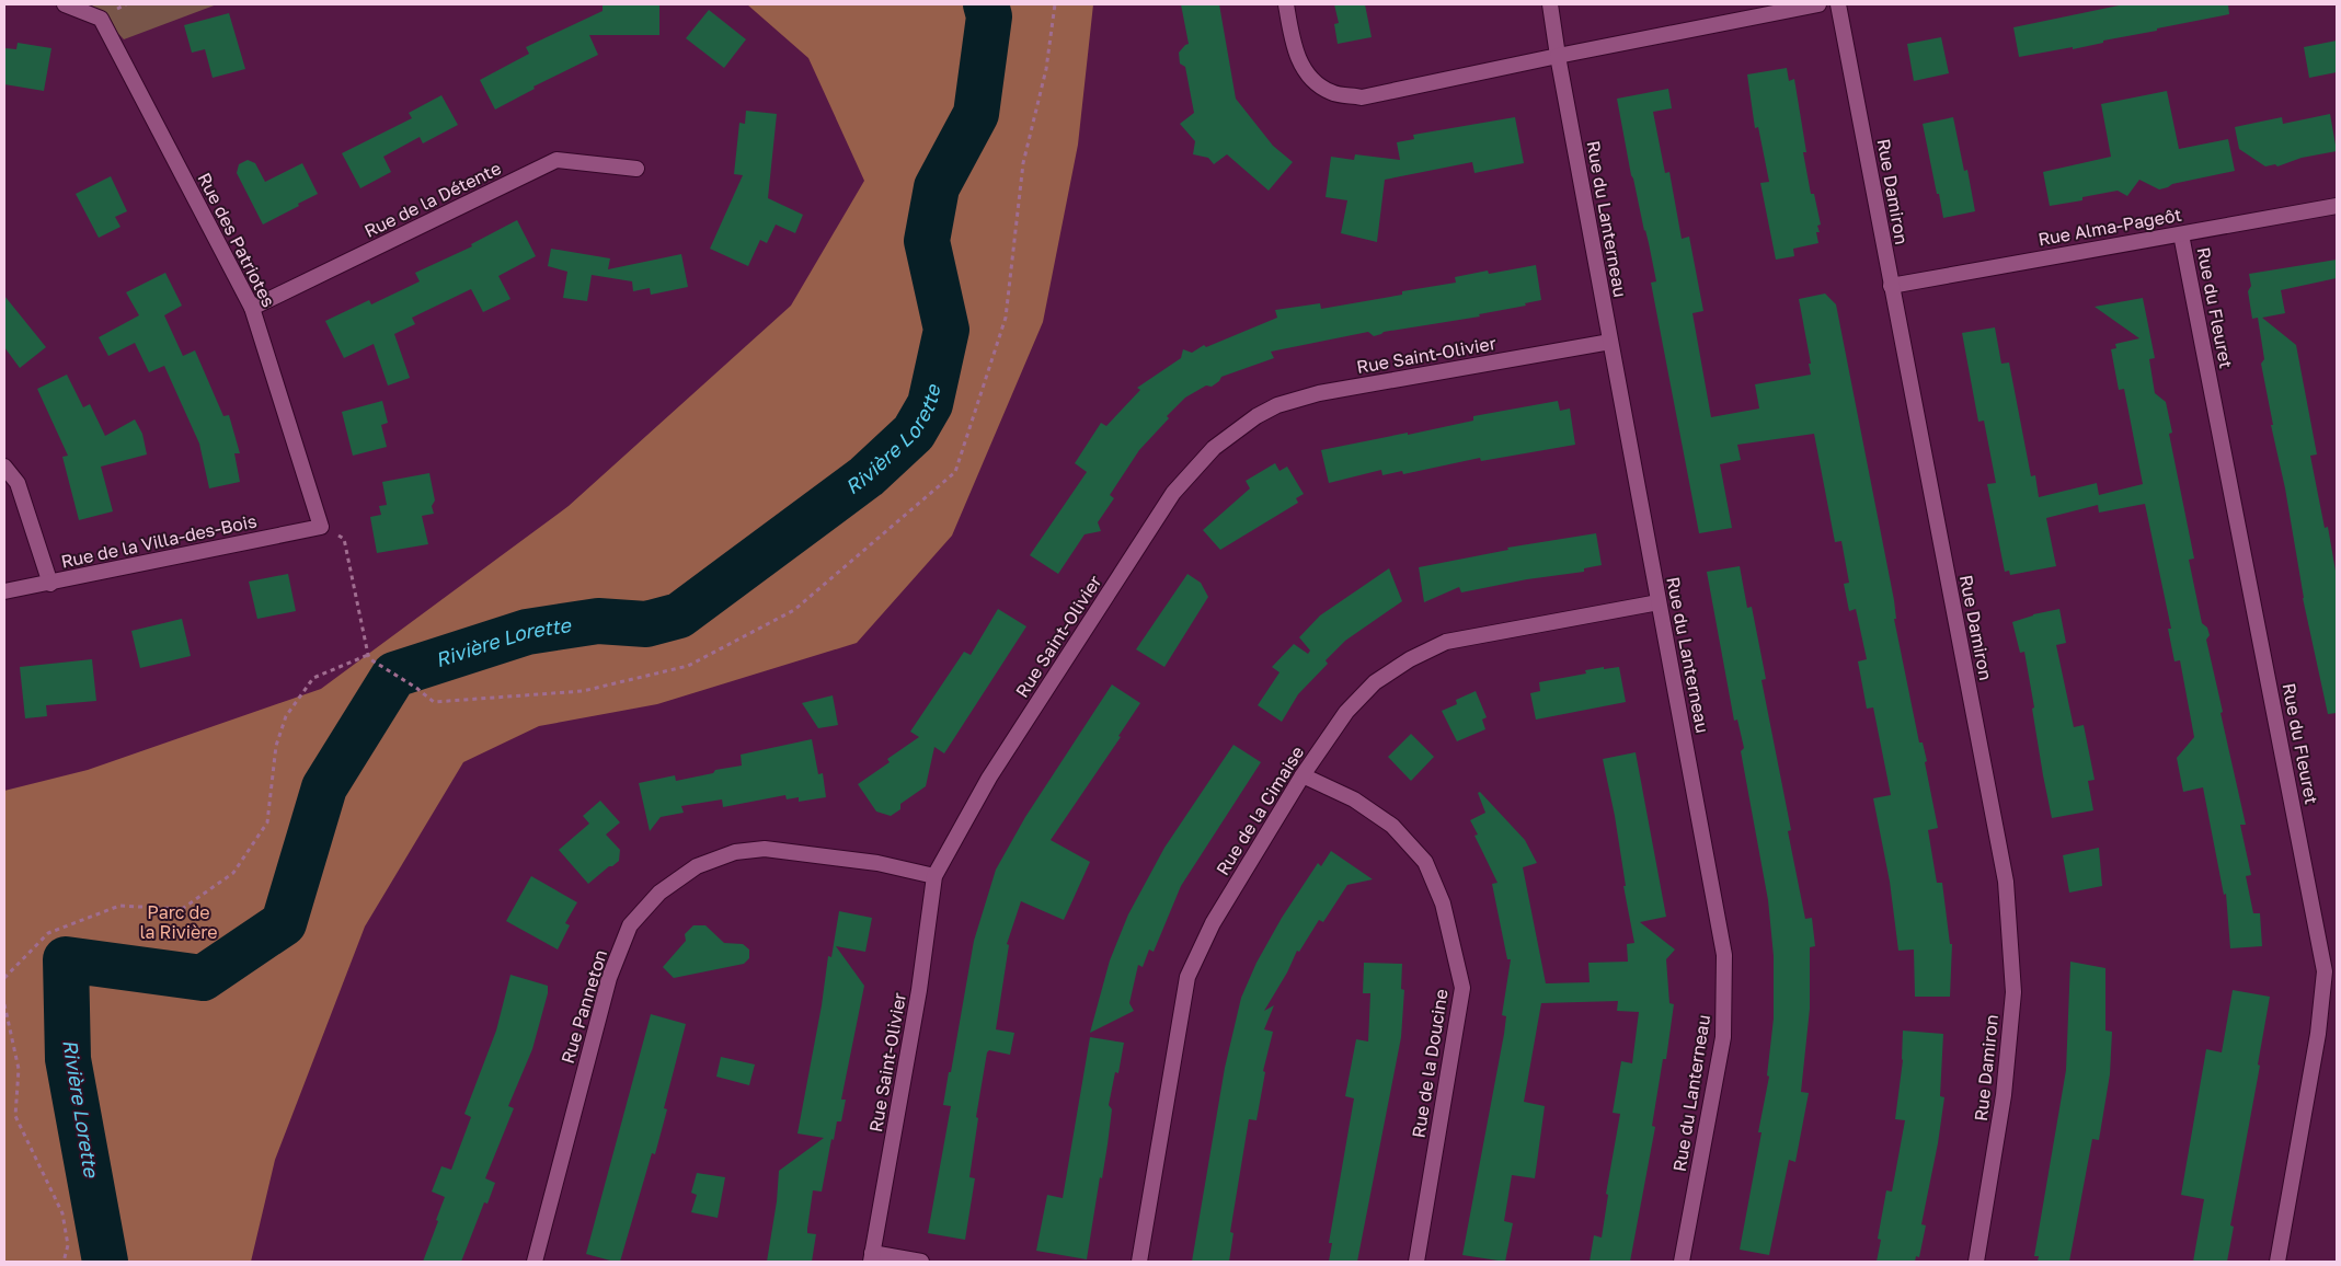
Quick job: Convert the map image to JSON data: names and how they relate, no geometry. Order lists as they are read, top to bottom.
{
  "streets": {
    "street": [
      "Rue Damiron",
      "Rue de la Détente",
      "Rue du Lanterneau",
      "Rue Alma-Pageôt",
      "Rue des Patriotes",
      "Rue du Fleuret",
      "Rue Saint-Olivier",
      "Rue de la Villa-des-Bois",
      "Rue de la Cimaise",
      "Rue Panneton",
      "Rue de la Doucine"
    ]
  },
  "crossings": [
    ["Rue Damiron", "Rue Alma-Pageôt"],
    ["Rue de la Détente", "Rue des Patriotes"],
    ["Rue du Lanterneau", "Rue Saint-Olivier"],
    ["Rue du Lanterneau", "Rue de la Cimaise"],
    ["Rue Alma-Pageôt", "Rue du Fleuret"],
    ["Rue des Patriotes", "Rue de la Villa-des-Bois"],
    ["Rue Saint-Olivier", "Rue Panneton"],
    ["Rue de la Cimaise", "Rue de la Doucine"]
  ],
  "water": ["Rivière Lorette"],
  "parks": ["Parc de la Rivière"]
}
